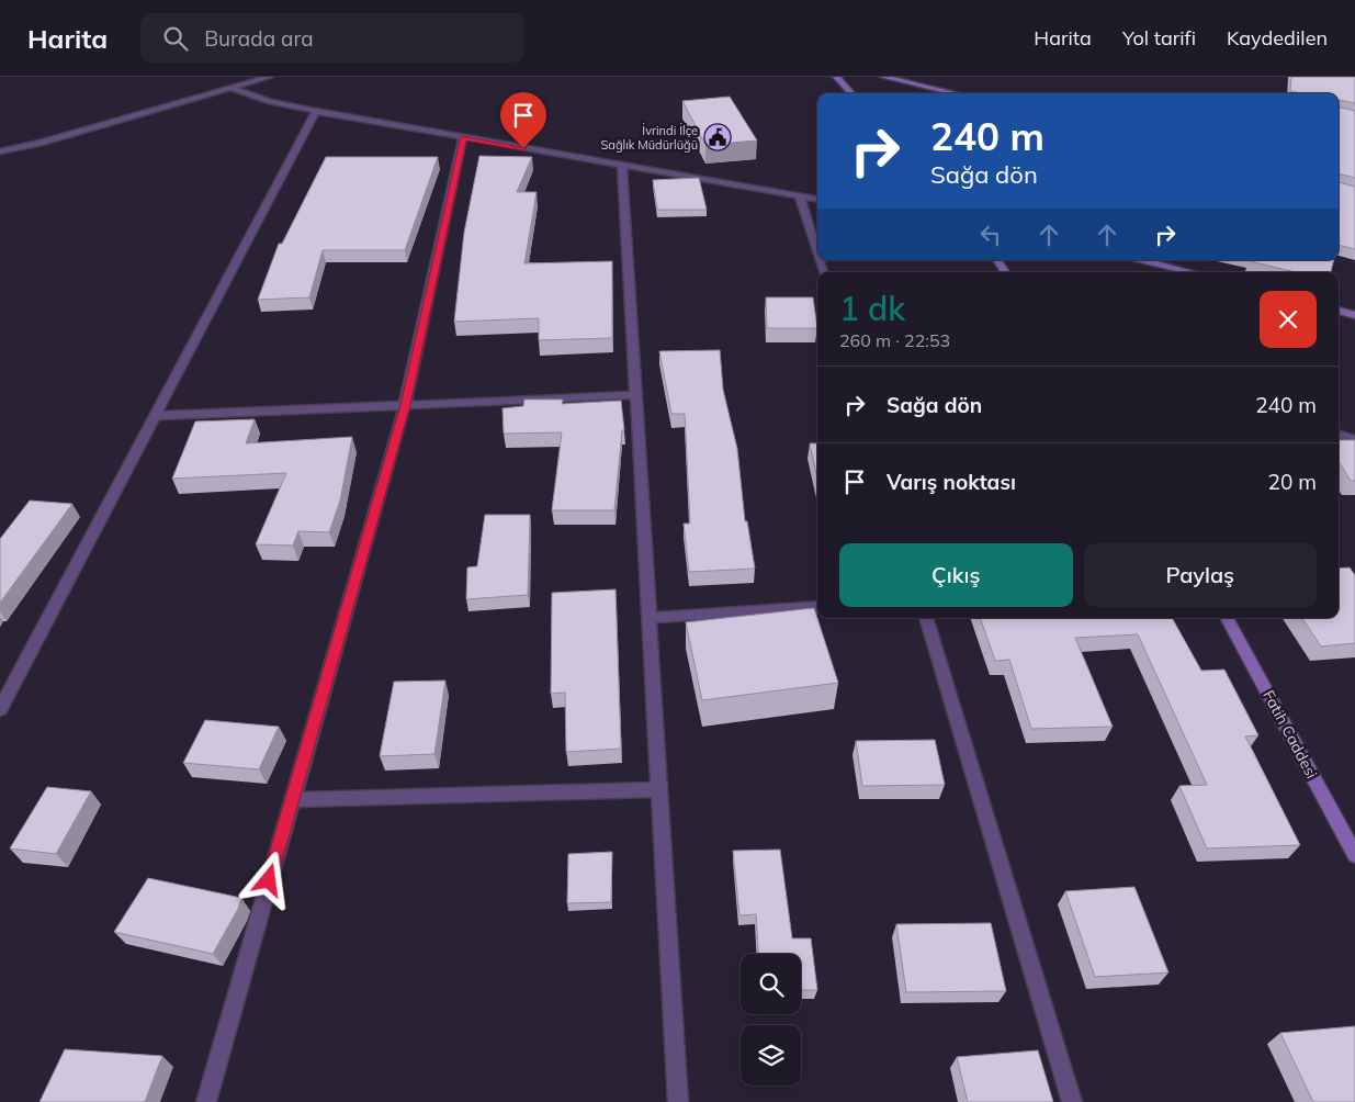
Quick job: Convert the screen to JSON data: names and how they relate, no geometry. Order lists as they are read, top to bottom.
{
  "streets": {
    "main road": ["Fatih Caddesi"]
  },
  "places": {
    "public building": ["İvrindi İlçe Sağlık Müdürlüğü"]
  },
  "page": {
    "header": "Harita",
    "search": "Burada ara",
    "nav": ["Harita", "Yol tarifi", "Kaydedilen"],
    "turn": ["240 m", "Sağa dön"],
    "heading": ["1 dk", "260 m · 22:53"],
    "list": [
      {
        "name": "Sağa dön",
        "value": "240 m"
      },
      {
        "name": "Varış noktası",
        "value": "20 m"
      }
    ],
    "buttons": ["Çıkış", "Paylaş"]
  }
}
